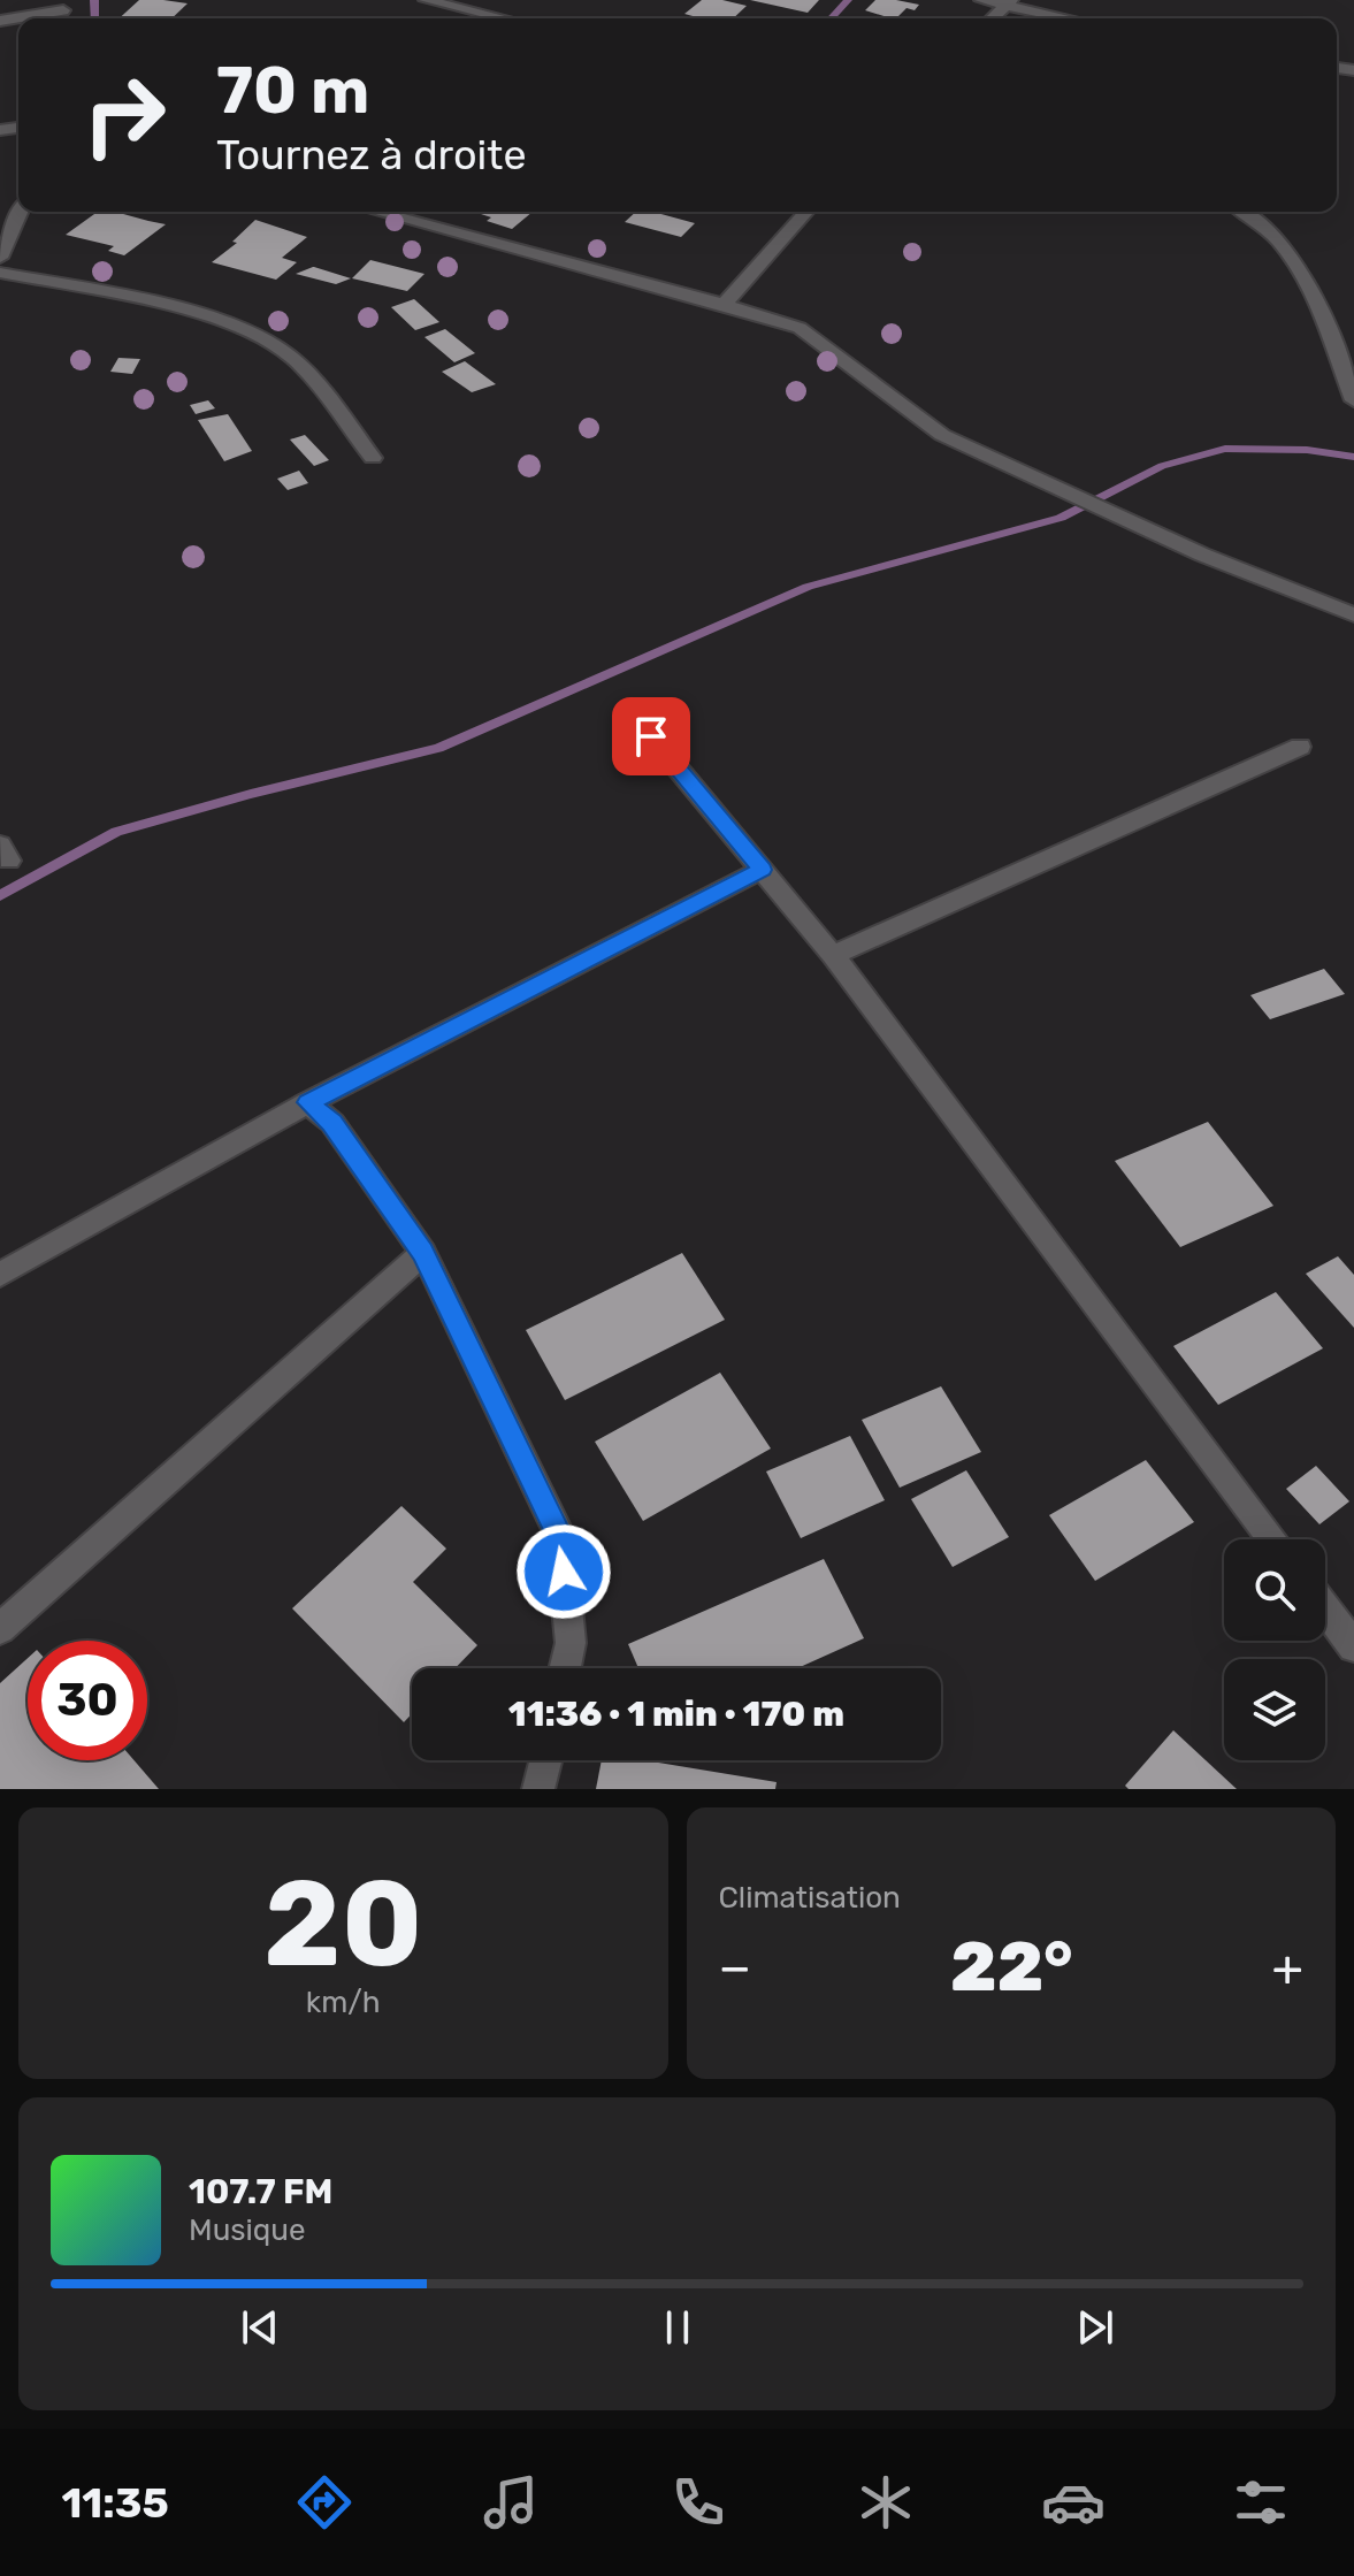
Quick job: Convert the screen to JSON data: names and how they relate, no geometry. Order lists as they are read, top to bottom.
{
  "page": {
    "turn": ["70 m", "Tournez à droite"],
    "limit": "30",
    "trip": "11:36 · 1 min · 170 m",
    "tile": [
      ["20", "km/h"],
      "Climatisation"
    ],
    "heat": ["−", "22°", "+"],
    "song": ["107.7 FM", "Musique"],
    "tabs": "11:35"
  }
}
